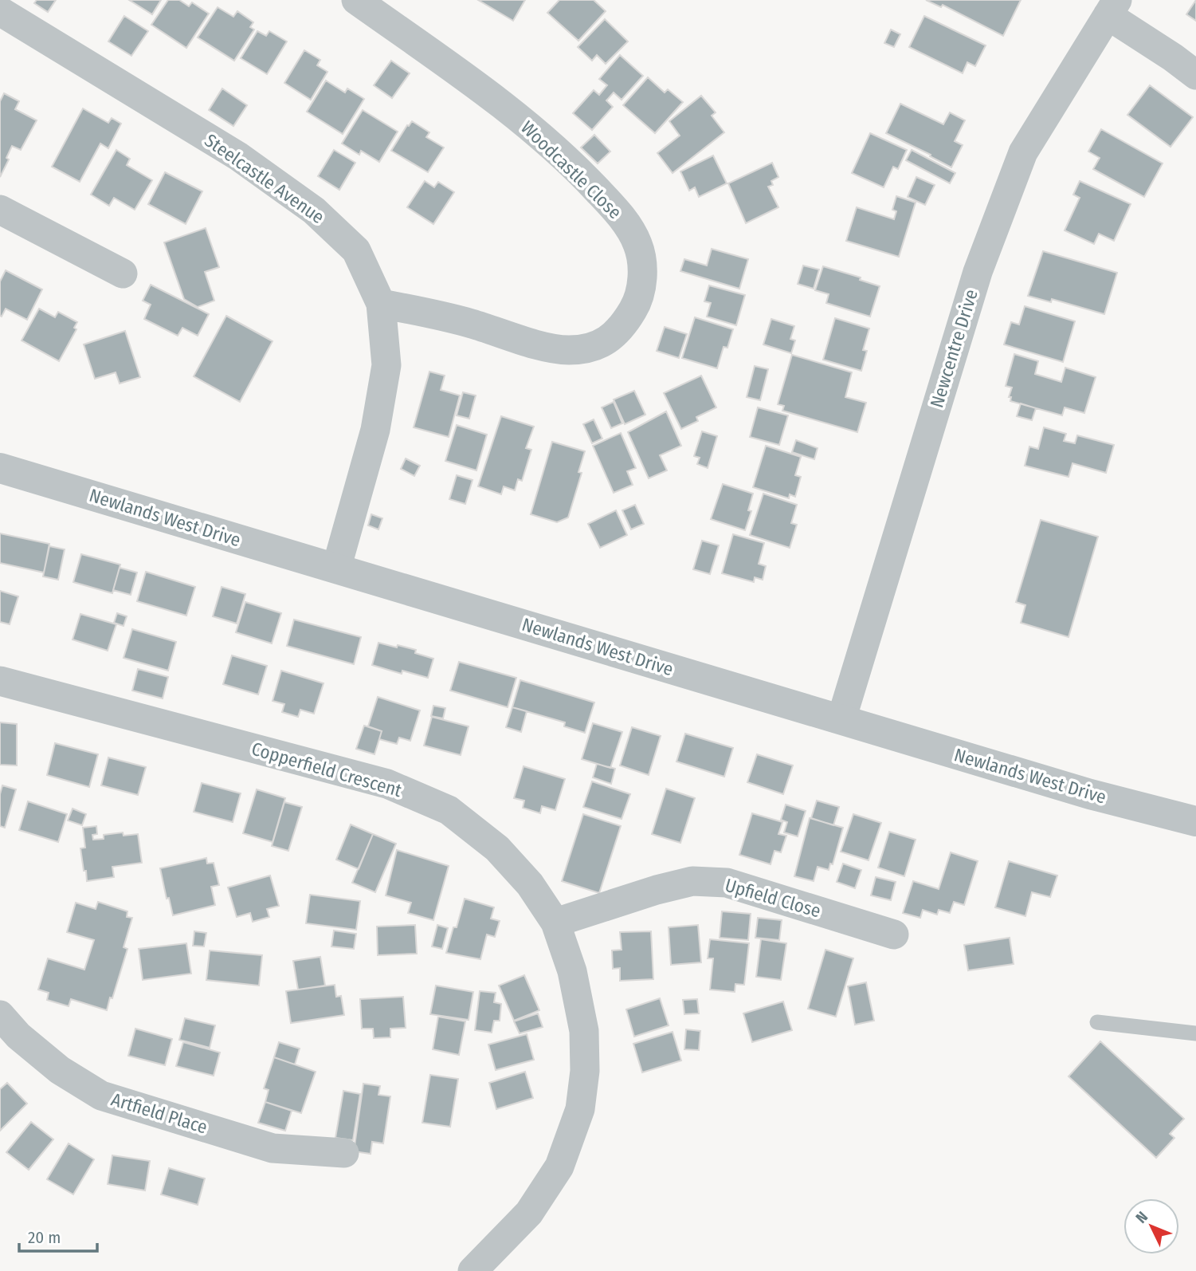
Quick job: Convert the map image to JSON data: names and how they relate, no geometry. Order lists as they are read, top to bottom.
{
  "streets": {
    "street": [
      "Woodcastle Close",
      "Steelcastle Avenue",
      "Newcentre Drive",
      "Newlands West Drive",
      "Copperfield Crescent",
      "Upfield Close",
      "Artfield Place"
    ]
  },
  "crossings": [
    ["Woodcastle Close", "Steelcastle Avenue"],
    ["Steelcastle Avenue", "Newlands West Drive"],
    ["Newcentre Drive", "Newlands West Drive"],
    ["Copperfield Crescent", "Upfield Close"]
  ],
  "scale_bar": "20 m",
  "north": "top left"
}
